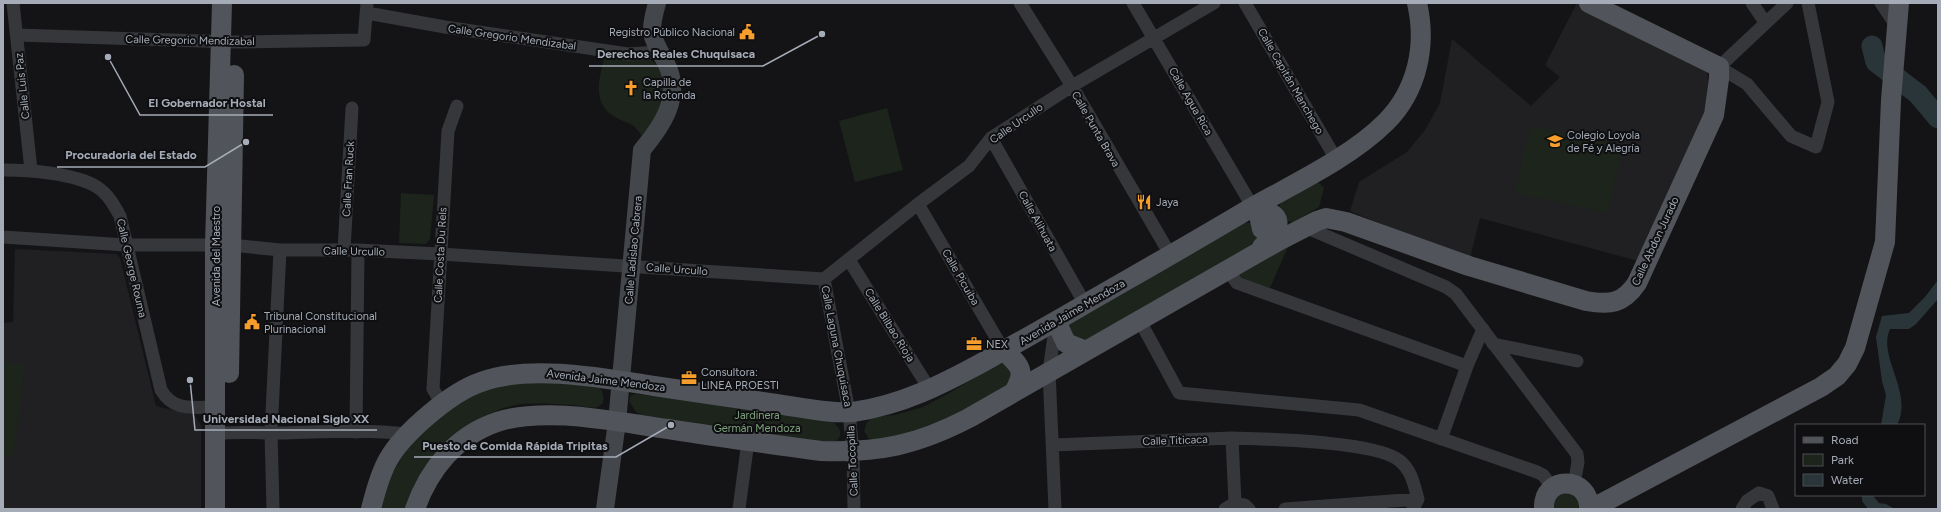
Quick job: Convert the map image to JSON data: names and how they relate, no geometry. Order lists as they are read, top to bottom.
{
  "streets": {
    "main road": [
      "Calle Abdon Jurado",
      "Calle Ladislao Cabrera",
      "Avenida del Maestro",
      "Avenida Jaime Mendoza"
    ],
    "street": [
      "Calle Gregorio Mendizabal",
      "Calle Capitán Manchego",
      "Calle Luis Paz",
      "Calle Agua Rica",
      "Calle Urcullo",
      "Calle Punta Brava",
      "Calle Fran Ruck",
      "Calle Alihuata",
      "Calle Costa Du Rels",
      "Calle George Rouma",
      "Calle Picuiba",
      "Calle Bilbao Rioja",
      "Calle Laguna Chuquisaca",
      "Calle Titicaca",
      "Calle Tocopilla"
    ]
  },
  "crossings": [
    ["Calle Gregorio Mendizabal", "Calle Luis Paz"],
    ["Calle Gregorio Mendizabal", "Calle Ladislao Cabrera"],
    ["Calle Gregorio Mendizabal", "Avenida del Maestro"],
    ["Calle Capitán Manchego", "Avenida Jaime Mendoza"],
    ["Calle Luis Paz", "Calle George Rouma"],
    ["Calle Agua Rica", "Calle Urcullo"],
    ["Calle Agua Rica", "Calle Abdon Jurado"],
    ["Calle Agua Rica", "Avenida Jaime Mendoza"],
    ["Calle Urcullo", "Calle Punta Brava"],
    ["Calle Urcullo", "Calle Fran Ruck"],
    ["Calle Urcullo", "Calle Alihuata"],
    ["Calle Urcullo", "Calle Ladislao Cabrera"],
    ["Calle Urcullo", "Calle Costa Du Rels"],
    ["Calle Urcullo", "Avenida del Maestro"],
    ["Calle Urcullo", "Calle George Rouma"],
    ["Calle Urcullo", "Calle Picuiba"],
    ["Calle Urcullo", "Calle Bilbao Rioja"],
    ["Calle Urcullo", "Calle Laguna Chuquisaca"],
    ["Calle Punta Brava", "Avenida Jaime Mendoza"],
    ["Calle Alihuata", "Avenida Jaime Mendoza"],
    ["Calle Abdon Jurado", "Avenida Jaime Mendoza"],
    ["Calle Ladislao Cabrera", "Avenida Jaime Mendoza"],
    ["Calle Costa Du Rels", "Avenida Jaime Mendoza"],
    ["Avenida del Maestro", "Calle George Rouma"],
    ["Calle Picuiba", "Avenida Jaime Mendoza"],
    ["Avenida Jaime Mendoza", "Calle Bilbao Rioja"],
    ["Avenida Jaime Mendoza", "Calle Laguna Chuquisaca"],
    ["Avenida Jaime Mendoza", "Calle Tocopilla"],
    ["Calle Laguna Chuquisaca", "Calle Tocopilla"]
  ],
  "parks": ["Jardinera Germán Mendoza"],
  "places": {
    "public building": ["Registro Público Nacional", "Tribunal Constitucional Plurinacional"],
    "other": [
      "Derechos Reales Chuquisaca",
      "El Gobernador Hostal",
      "Procuradoria del Estado",
      "Universidad Nacional Siglo XX",
      "Puesto de Comida Rápida Tripitas"
    ],
    "church": ["Capilla de la Rotonda"],
    "school or university": ["Colegio Loyola de Fé y Alegría"],
    "restaurant": ["Jaya"],
    "office": ["NEX", "Consultora: LINEA PROESTI"]
  },
  "legend": ["Road", "Park", "Water"]
}
